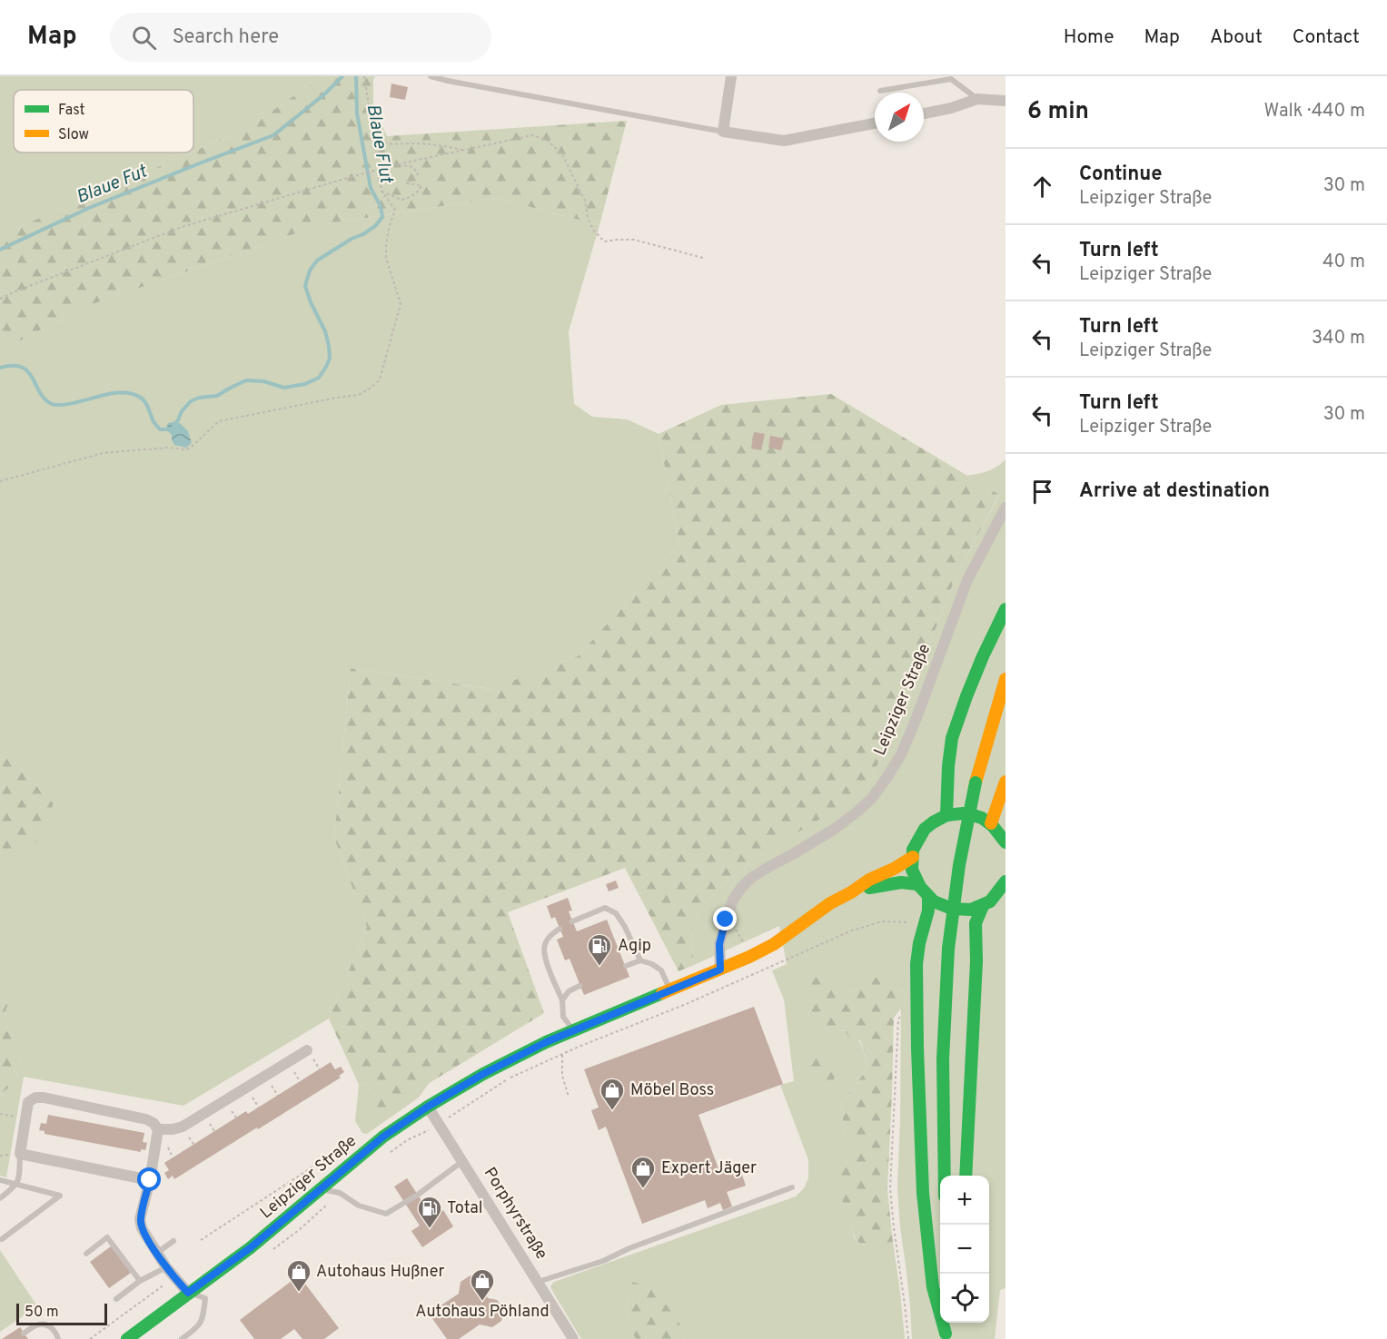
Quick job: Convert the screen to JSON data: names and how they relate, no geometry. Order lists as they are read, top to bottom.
{
  "streets": {
    "main road": ["Leipziger Straße"],
    "street": ["Porphyrstraße"]
  },
  "crossings": [
    ["Leipziger Straße", "Porphyrstraße"]
  ],
  "water": ["Blaue Flut", "Blaue Fut"],
  "places": {
    "fuel station": ["Agip", "Total"],
    "shop": [
      "Möbel Boss",
      "Expert Jäger",
      "Autohaus Hußner",
      "Autohaus Pöhland"
    ]
  },
  "legend": ["Fast", "Slow"],
  "scale_bar": "50 m",
  "north": "top right",
  "page": {
    "header": "Map",
    "search": "Search here",
    "nav": [
      "Home",
      "Map",
      "About",
      "Contact"
    ],
    "heading": ["6 min", "Walk · 440 m"],
    "list": [
      ["Continue", "Leipziger Straße", "30 m"],
      ["Turn left", "Leipziger Straße", "40 m"],
      ["Turn left", "Leipziger Straße", "340 m"],
      ["Turn left", "Leipziger Straße", "30 m"],
      "Arrive at destination"
    ],
    "map_buttons": ["+", "−"],
    "scale": "50 m"
  }
}
